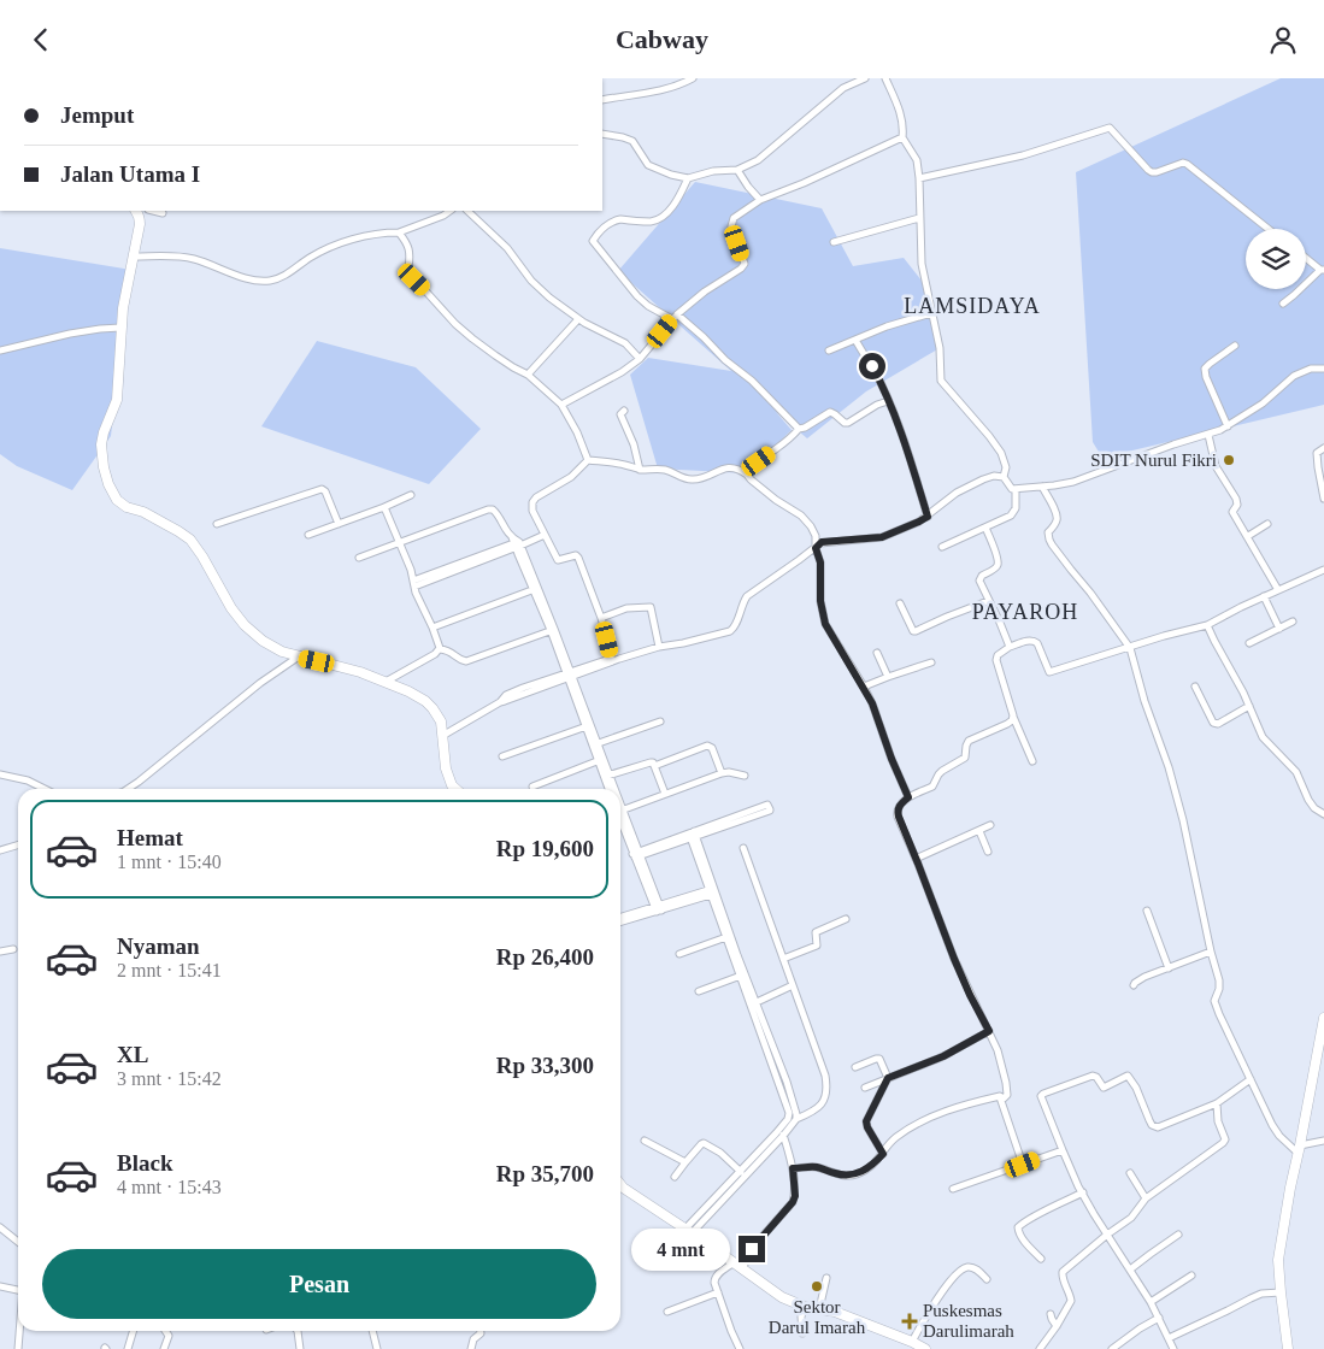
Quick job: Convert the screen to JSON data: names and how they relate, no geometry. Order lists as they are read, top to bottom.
{
  "districts": ["LAMSIDAYA", "PAYAROH"],
  "places": {
    "other": ["SDIT Nurul Fikri", "Sektor Darul Imarah"],
    "health": ["Puskesmas Darulimarah"]
  },
  "page": {
    "header": "Cabway",
    "banner": ["Jemput", "Jalan Utama I"],
    "list": [
      {
        "name": "Hemat",
        "note": "1 mnt · 15:40",
        "value": "Rp 19,600"
      },
      {
        "name": "Nyaman",
        "note": "2 mnt · 15:41",
        "value": "Rp 26,400"
      },
      {
        "name": "XL",
        "note": "3 mnt · 15:42",
        "value": "Rp 33,300"
      },
      {
        "name": "Black",
        "note": "4 mnt · 15:43",
        "value": "Rp 35,700"
      }
    ],
    "bubble": "4 mnt",
    "buttons": "Pesan"
  }
}
